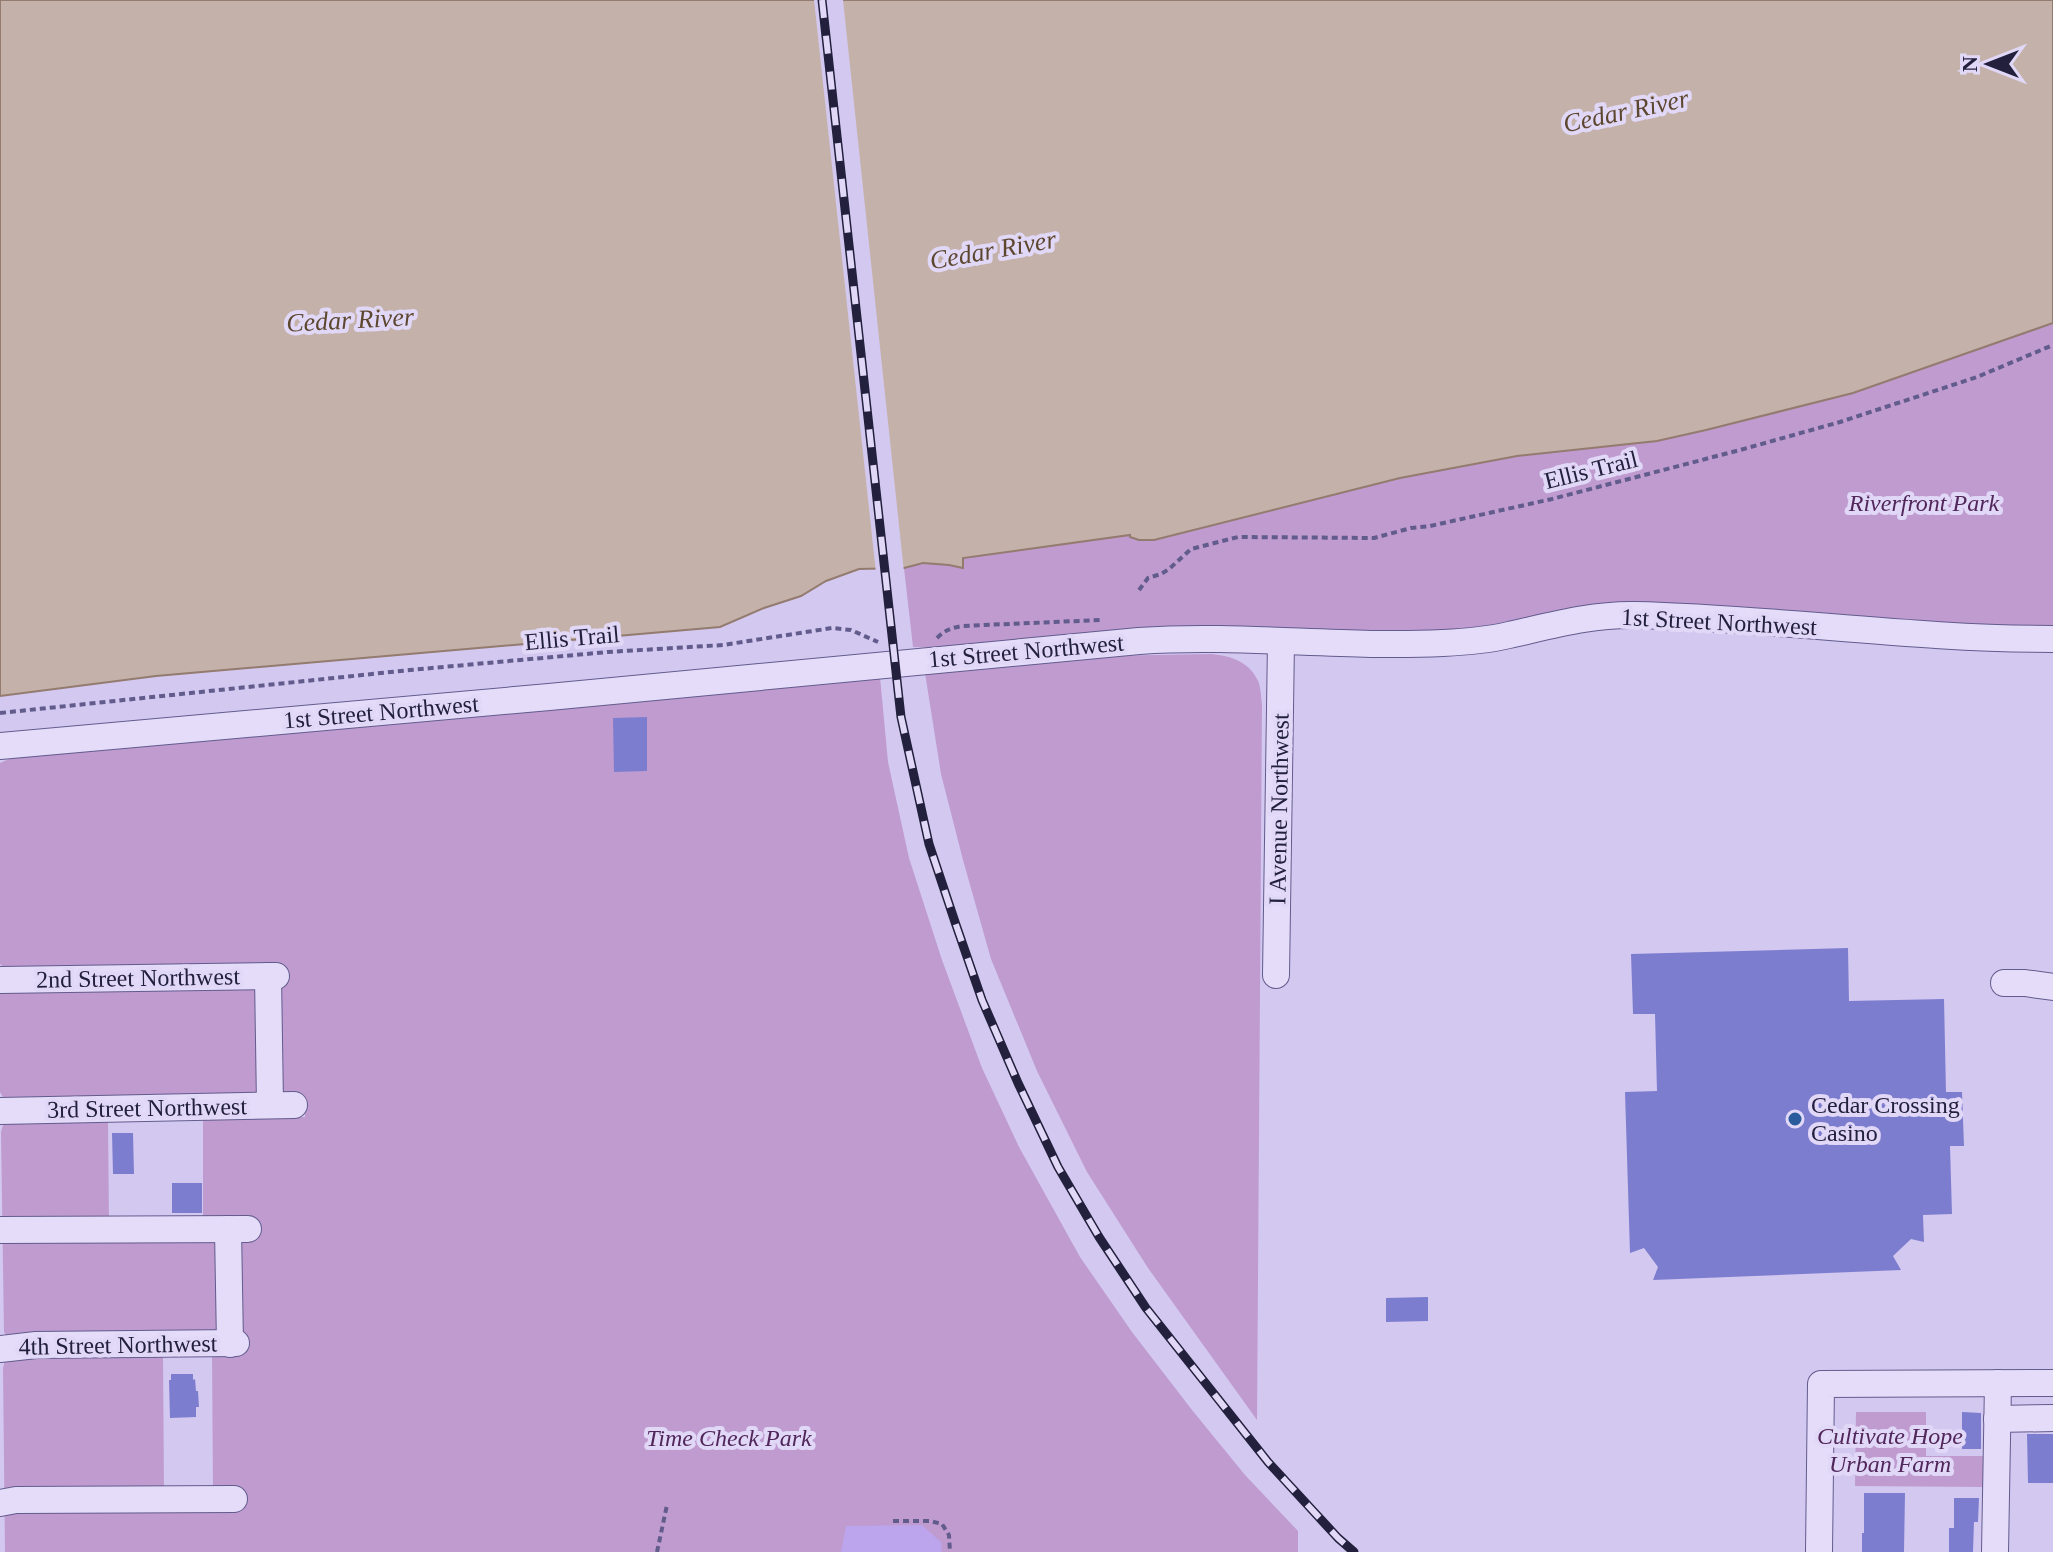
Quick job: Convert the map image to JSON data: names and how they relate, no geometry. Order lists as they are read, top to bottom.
{
  "streets": {
    "street": [
      "1st Street Northwest",
      "I Avenue Northwest",
      "2nd Street Northwest",
      "3rd Street Northwest",
      "4th Street Northwest"
    ],
    "path": ["Ellis Trail"]
  },
  "crossings": [
    ["1st Street Northwest", "I Avenue Northwest"],
    ["2nd Street Northwest", "3rd Street Northwest"]
  ],
  "water": ["Cedar River"],
  "parks": ["Riverfront Park", "Cultivate Hope Urban Farm", "Time Check Park"],
  "places": ["Cedar Crossing Casino"],
  "north": "left"
}
